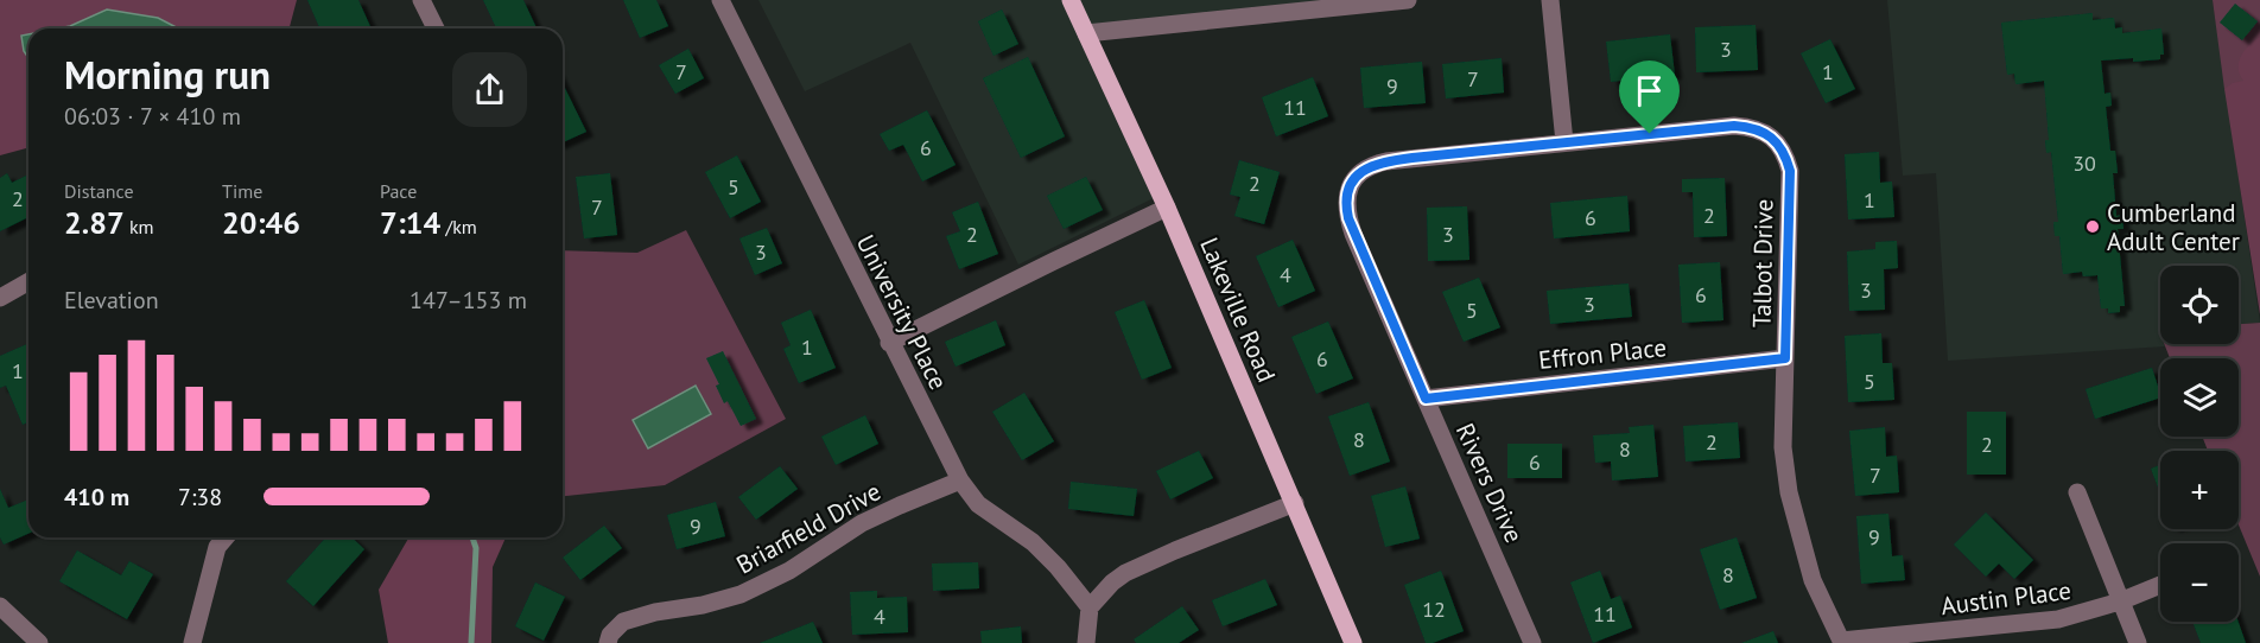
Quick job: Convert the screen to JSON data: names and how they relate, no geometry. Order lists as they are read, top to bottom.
{
  "streets": {
    "main road": ["Lakeville Road"],
    "street": [
      "Talbot Drive",
      "University Place",
      "Effron Place",
      "Rivers Drive",
      "Briarfield Drive",
      "Austin Place"
    ]
  },
  "crossings": [
    ["Talbot Drive", "Effron Place"],
    ["Talbot Drive", "Rivers Drive"],
    ["Talbot Drive", "Austin Place"],
    ["University Place", "Briarfield Drive"],
    ["Effron Place", "Rivers Drive"]
  ],
  "places": ["Cumberland Adult Center"],
  "house_numbers": [
    "3",
    "7",
    "1",
    "7",
    "9",
    "11",
    "6",
    "30",
    "2",
    "5",
    "2",
    "1",
    "7",
    "2",
    "6",
    "2",
    "3",
    "3",
    "4",
    "3",
    "6",
    "3",
    "5",
    "1",
    "6",
    "1",
    "5",
    "8",
    "2",
    "2",
    "8",
    "6",
    "7",
    "9",
    "9",
    "8",
    "12",
    "11",
    "4"
  ],
  "page": {
    "heading": ["Morning run", "06:03 · 7 × 410 m"],
    "stats": [
      ["Distance", "2.87 km"],
      ["Time", "20:46"],
      ["Pace", "7:14 /km"]
    ],
    "map_buttons": ["+", "−"],
    "chart": ["Elevation", "147–153 m"],
    "list": [
      {
        "name": "410 m",
        "note": "7:38"
      }
    ]
  }
}
